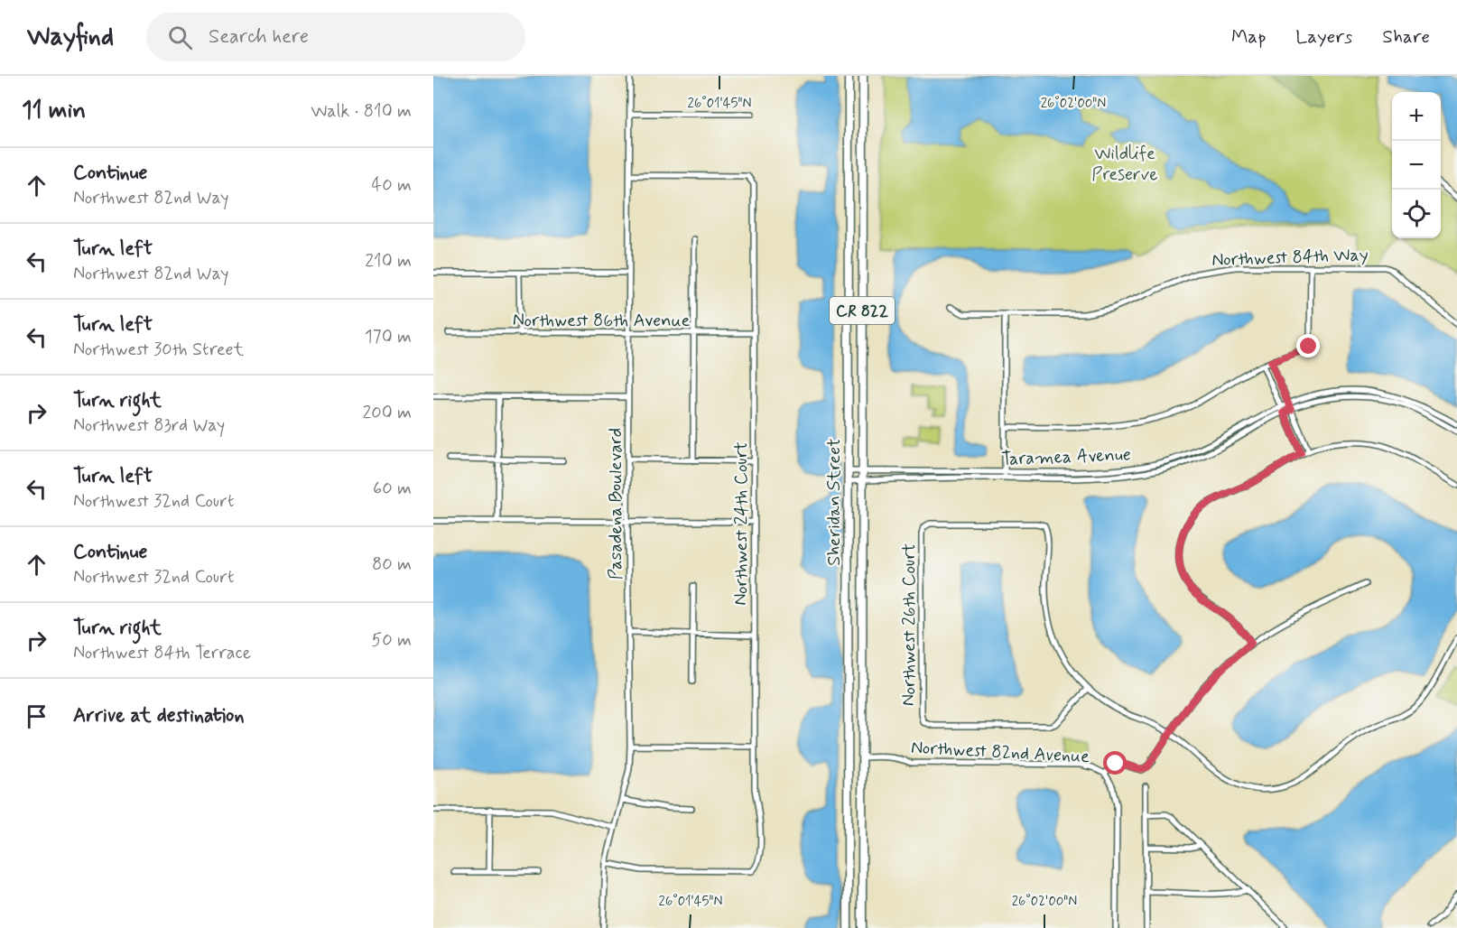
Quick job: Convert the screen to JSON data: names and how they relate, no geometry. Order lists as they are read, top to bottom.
{
  "streets": {
    "main road": ["CR 822", "Sheridan Street"],
    "street": [
      "Northwest 84th Way",
      "Northwest 86th Avenue",
      "Taramea Avenue",
      "Pasadena Boulevard",
      "Northwest 24th Court",
      "Northwest 26th Court",
      "Northwest 82nd Avenue"
    ]
  },
  "crossings": [
    ["Northwest 86th Avenue", "Pasadena Boulevard"],
    ["Northwest 86th Avenue", "Northwest 24th Court"],
    ["Taramea Avenue", "Sheridan Street"],
    ["Sheridan Street", "Northwest 82nd Avenue"],
    ["Pasadena Boulevard", "Northwest 24th Court"]
  ],
  "parks": ["Wildlife Preserve"],
  "page": {
    "header": "Wayfind",
    "search": "Search here",
    "nav": ["Map", "Layers", "Share"],
    "heading": ["11 min", "Walk · 810 m"],
    "map_buttons": ["+", "−"],
    "list": [
      ["Continue", "Northwest 82nd Way", "40 m"],
      ["Turn left", "Northwest 82nd Way", "210 m"],
      ["Turn left", "Northwest 30th Street", "170 m"],
      ["Turn right", "Northwest 83rd Way", "200 m"],
      ["Turn left", "Northwest 32nd Court", "60 m"],
      ["Continue", "Northwest 32nd Court", "80 m"],
      ["Turn right", "Northwest 84th Terrace", "50 m"],
      "Arrive at destination"
    ]
  },
  "coordinates": ["26°01'45\"N", "26°02'00\"N"]
}
